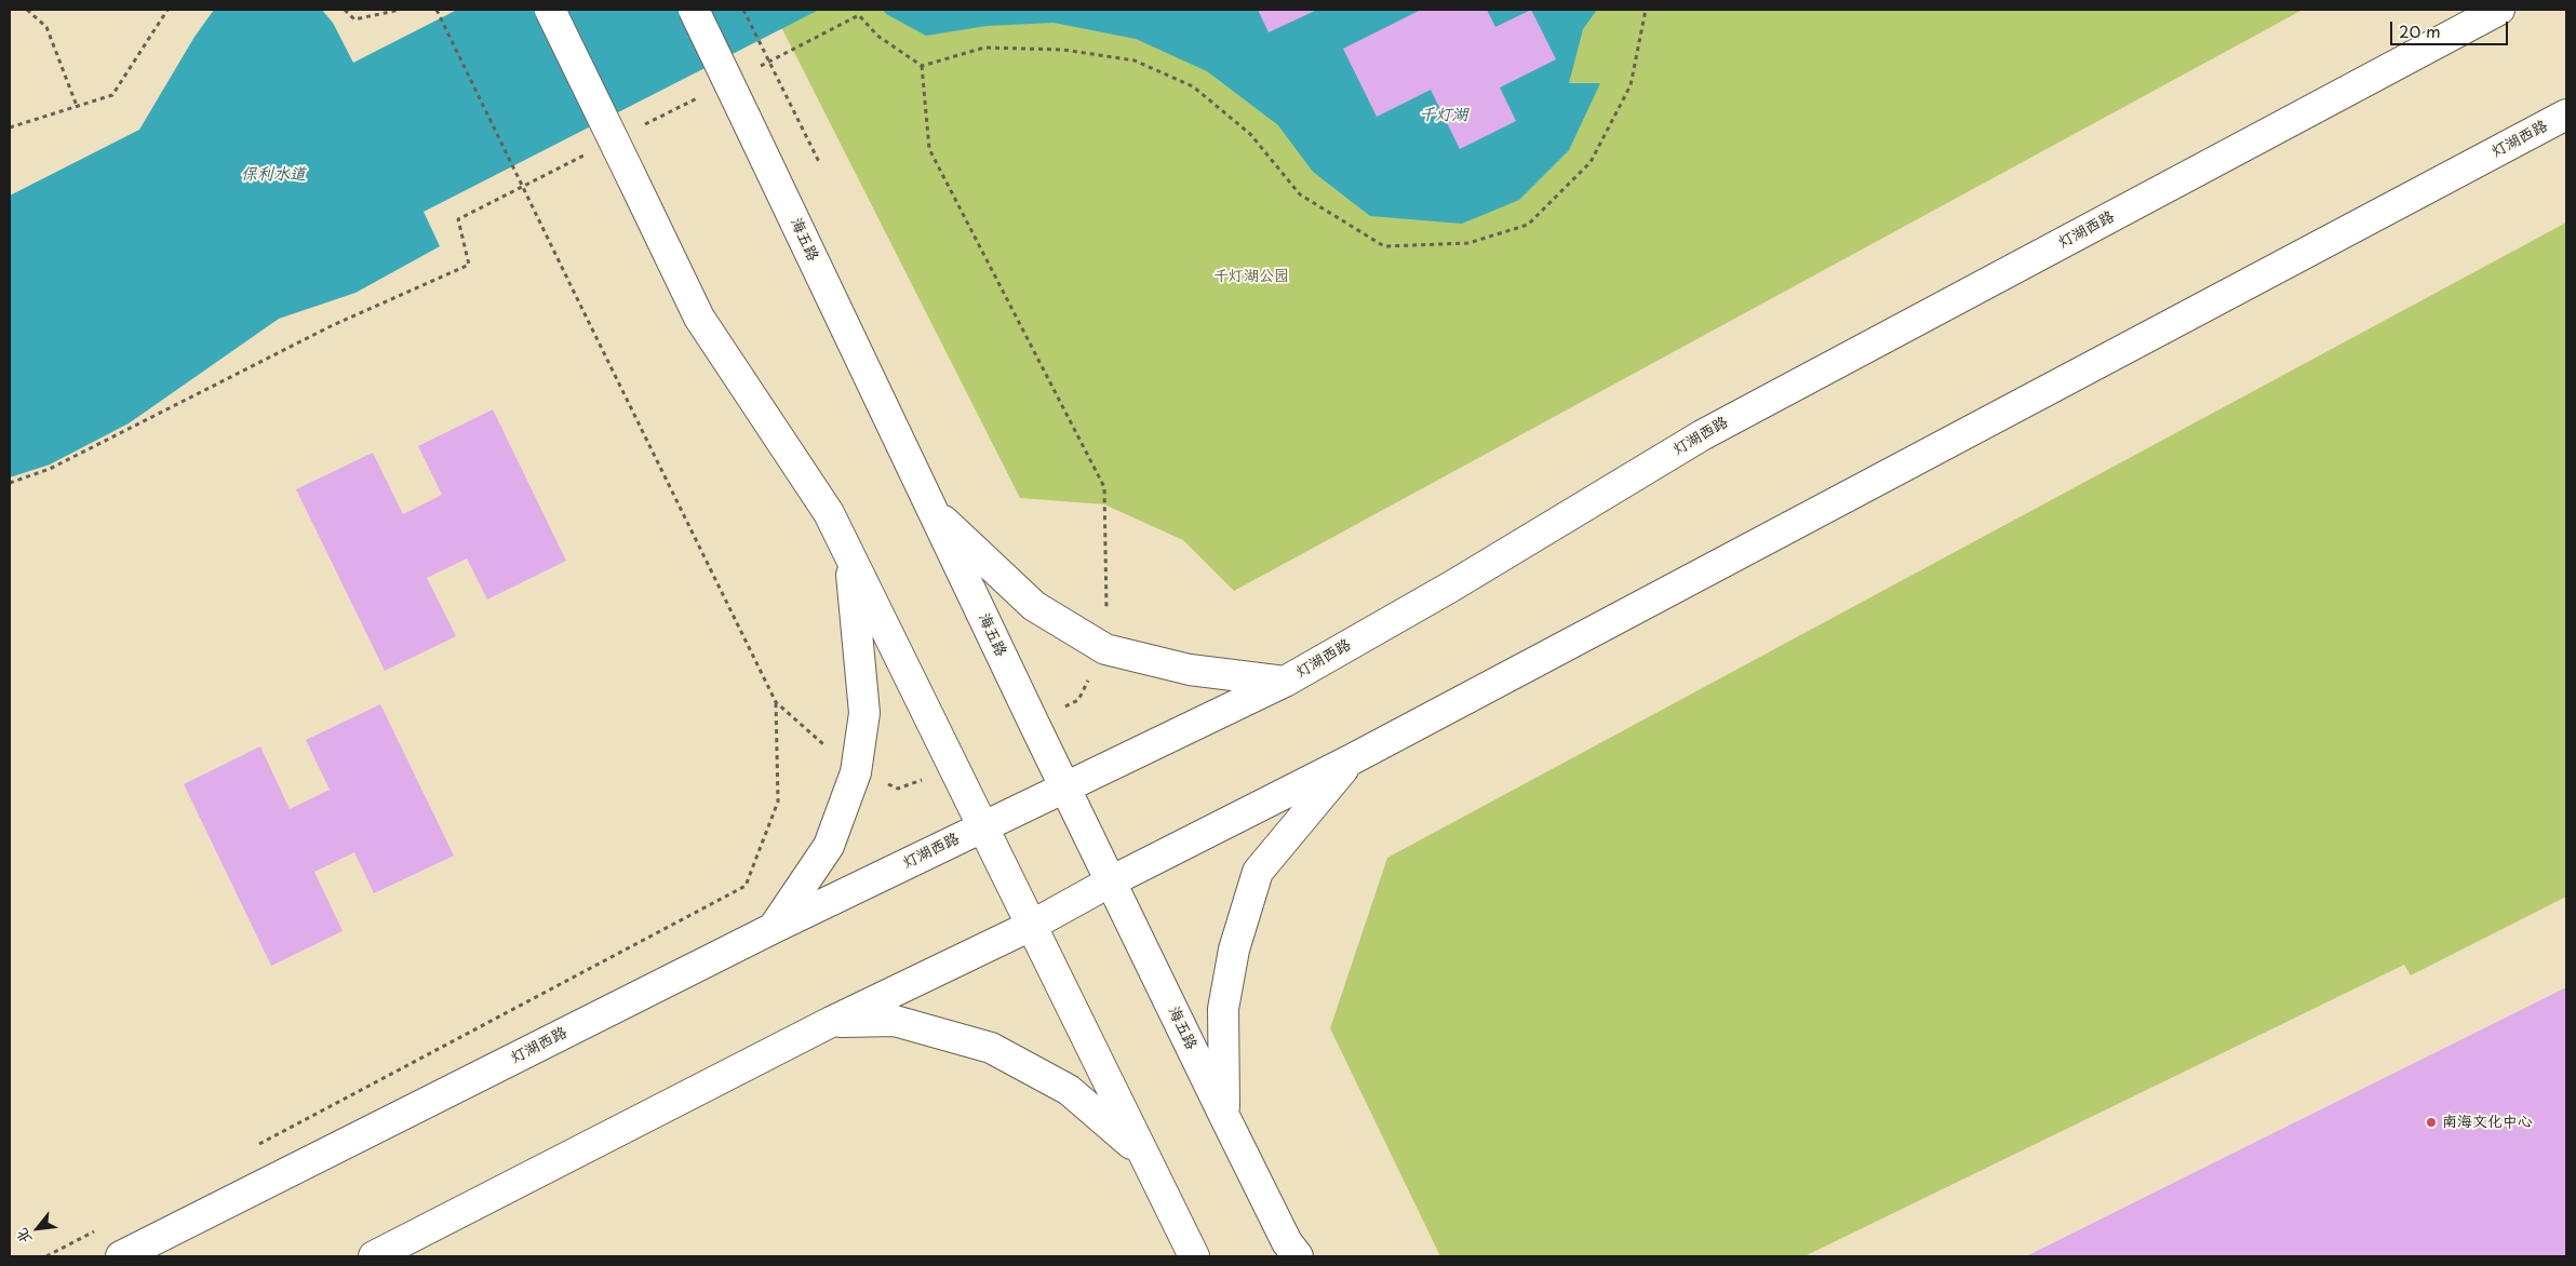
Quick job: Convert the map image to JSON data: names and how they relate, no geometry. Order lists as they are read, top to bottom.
{
  "streets": {
    "main road": ["灯湖西路", "海五路"]
  },
  "crossings": [
    ["灯湖西路", "海五路"]
  ],
  "water": ["千灯湖", "保利水道"],
  "parks": ["千灯湖公园"],
  "places": ["南海文化中心"],
  "scale_bar": "20 m",
  "north": "bottom left"
}
